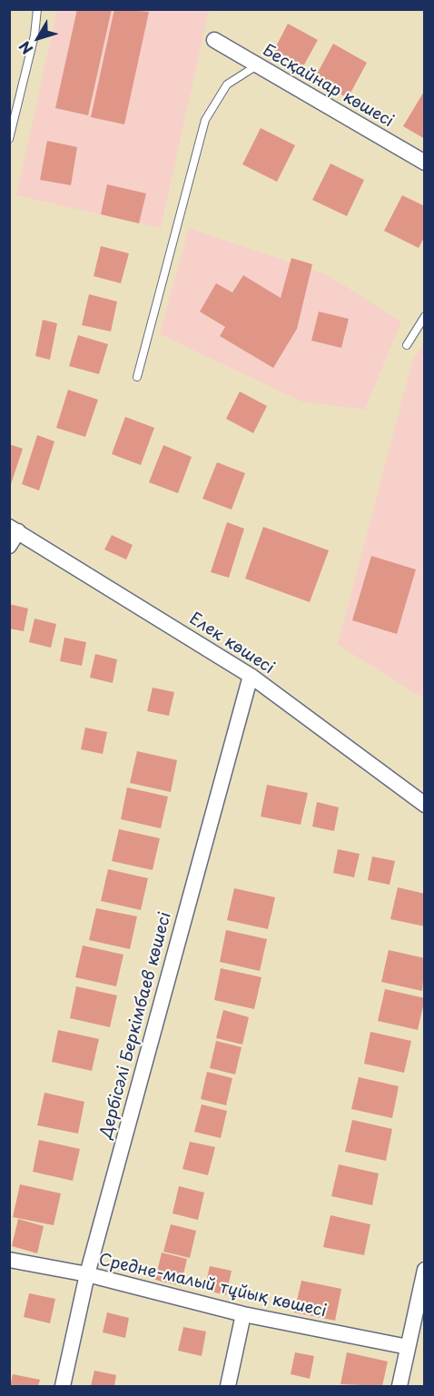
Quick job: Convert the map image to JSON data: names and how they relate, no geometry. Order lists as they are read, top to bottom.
{
  "streets": {
    "street": [
      "Бесқайнар көшесі",
      "Елек көшесі",
      "Дербісәлі Беркімбаев көшесі",
      "Средне-малый тұйық көшесі"
    ]
  },
  "crossings": [
    ["Елек көшесі", "Дербісәлі Беркімбаев көшесі"],
    ["Дербісәлі Беркімбаев көшесі", "Средне-малый тұйық көшесі"]
  ],
  "north": "bottom left"
}
